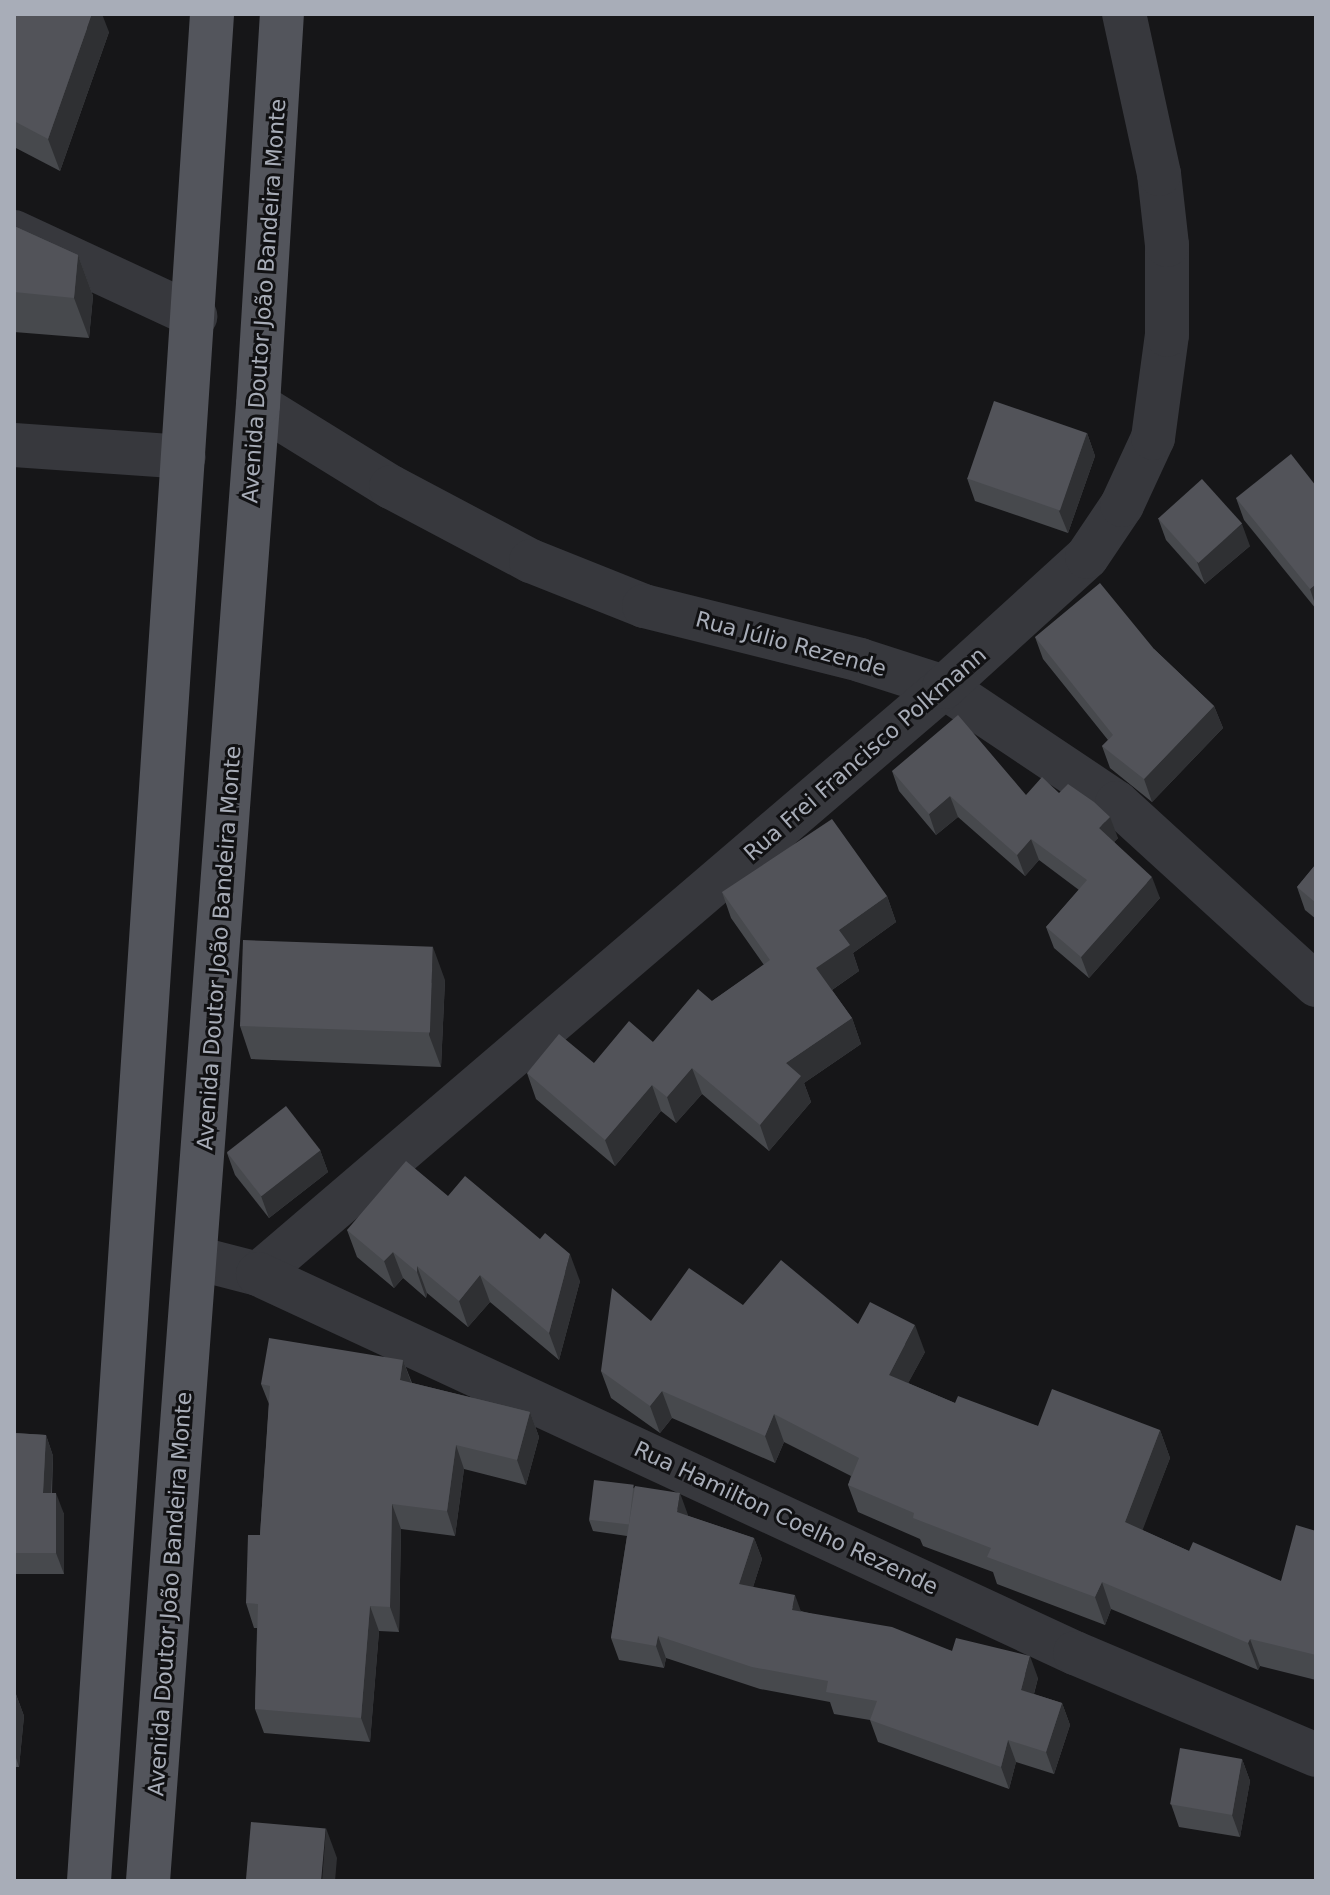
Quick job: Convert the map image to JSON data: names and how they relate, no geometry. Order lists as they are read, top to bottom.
{
  "streets": {
    "main road": ["Avenida Doutor João Bandeira Monte"],
    "street": ["Rua Júlio Rezende", "Rua Frei Francisco Polkmann", "Rua Hamilton Coelho Rezende"]
  },
  "crossings": [
    ["Avenida Doutor João Bandeira Monte", "Rua Júlio Rezende"],
    ["Rua Júlio Rezende", "Rua Frei Francisco Polkmann"],
    ["Rua Frei Francisco Polkmann", "Rua Hamilton Coelho Rezende"]
  ]
}
